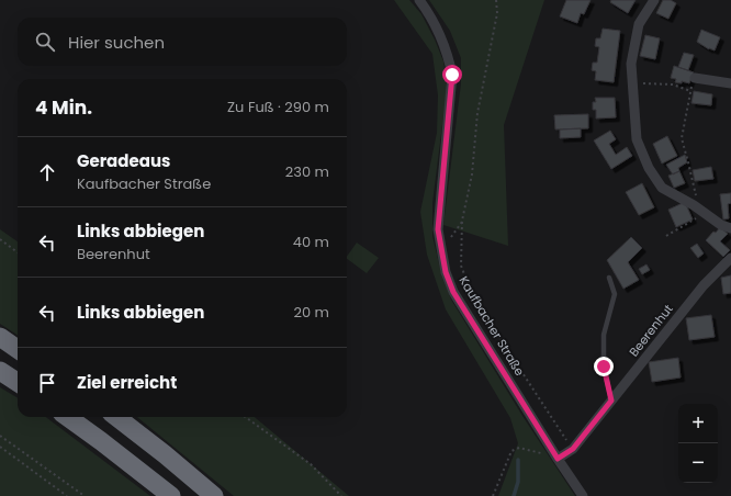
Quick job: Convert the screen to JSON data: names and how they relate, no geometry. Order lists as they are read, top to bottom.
{
  "streets": {
    "street": ["Kaufbacher Straße", "Beerenhut"]
  },
  "crossings": [
    ["Kaufbacher Straße", "Beerenhut"]
  ],
  "page": {
    "search": "Hier suchen",
    "heading": ["4 Min.", "Zu Fuß · 290 m"],
    "list": [
      ["Geradeaus", "Kaufbacher Straße", "230 m"],
      ["Links abbiegen", "Beerenhut", "40 m"],
      ["Links abbiegen", "20 m"],
      "Ziel erreicht"
    ],
    "map_buttons": ["+", "−"]
  }
}
